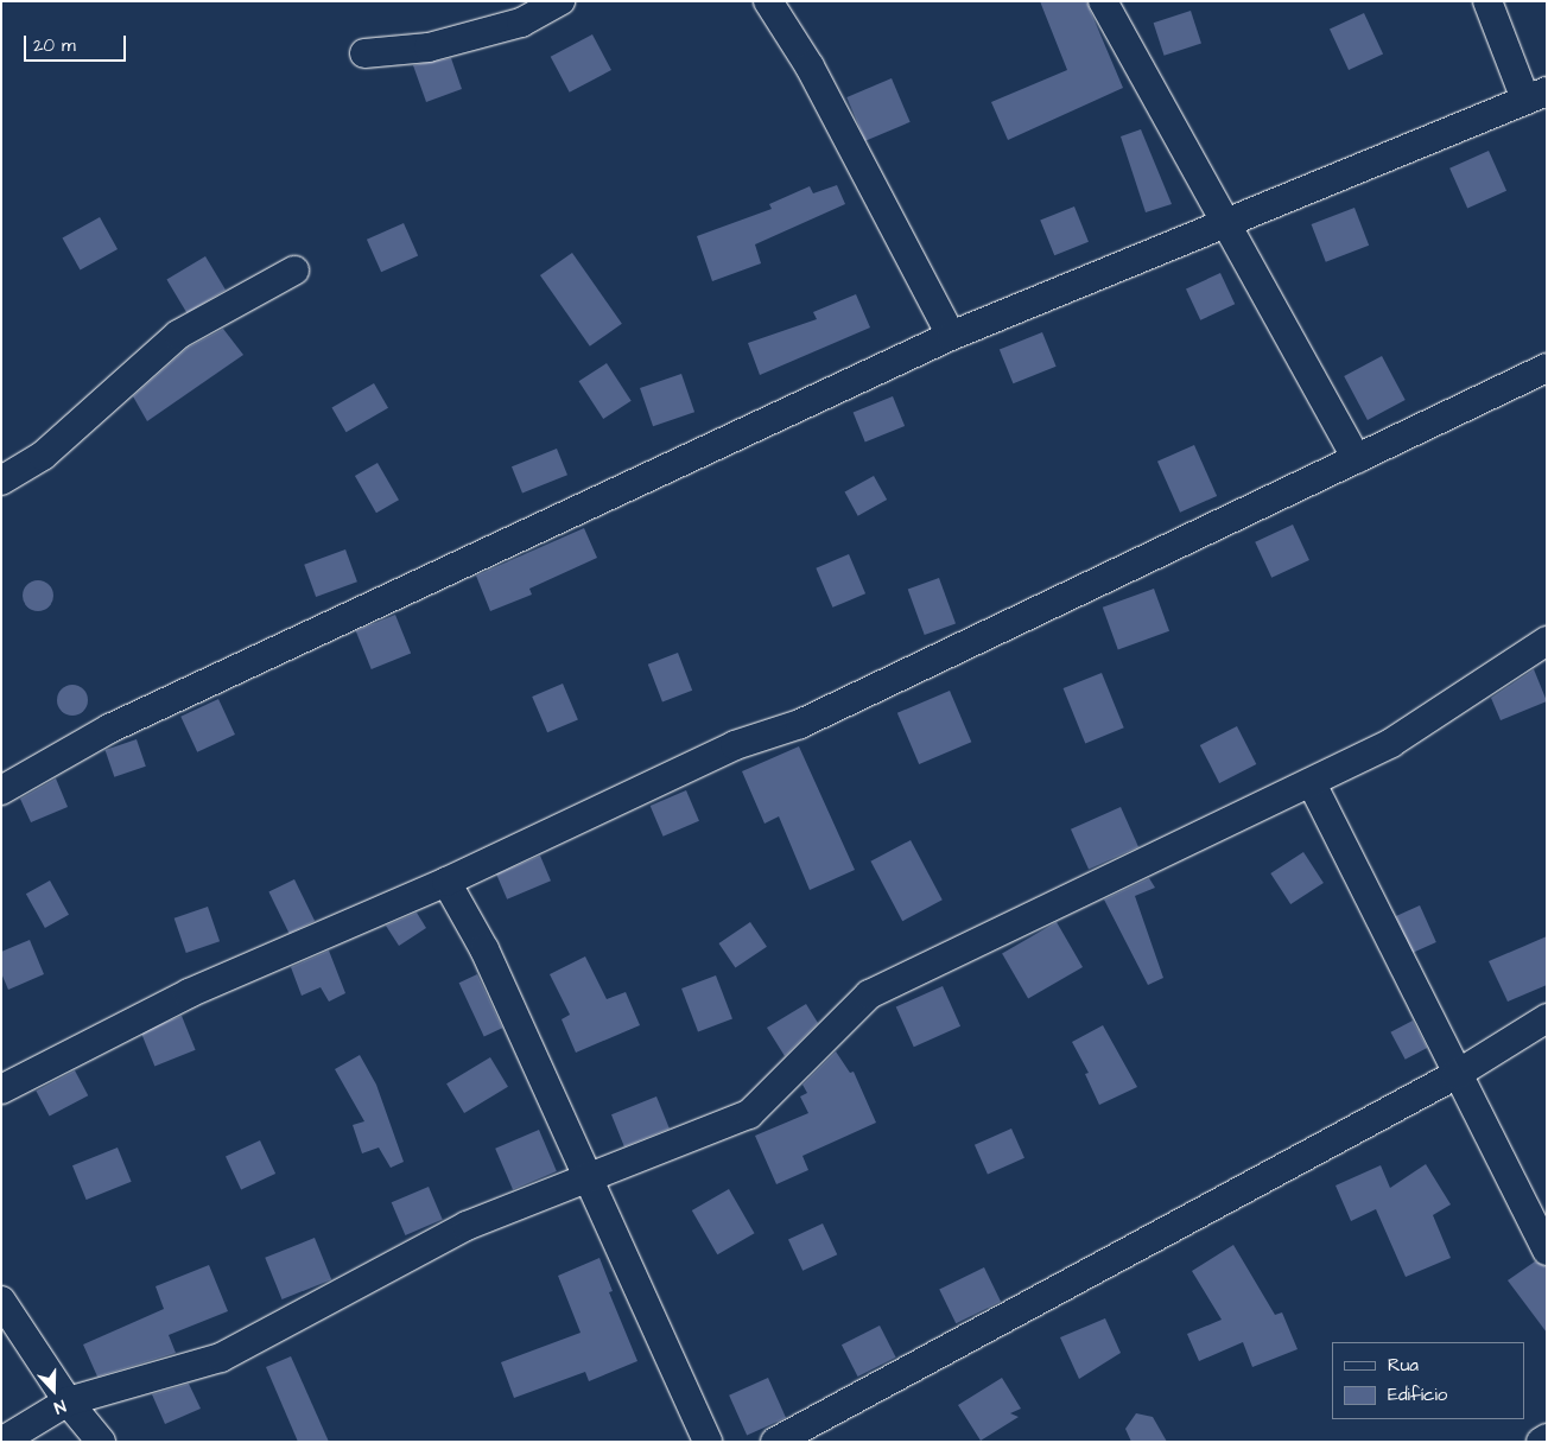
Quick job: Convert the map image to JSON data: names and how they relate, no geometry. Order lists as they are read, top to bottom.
{
  "legend": ["Rua", "Edifício"],
  "scale_bar": "20 m",
  "north": "bottom"
}
